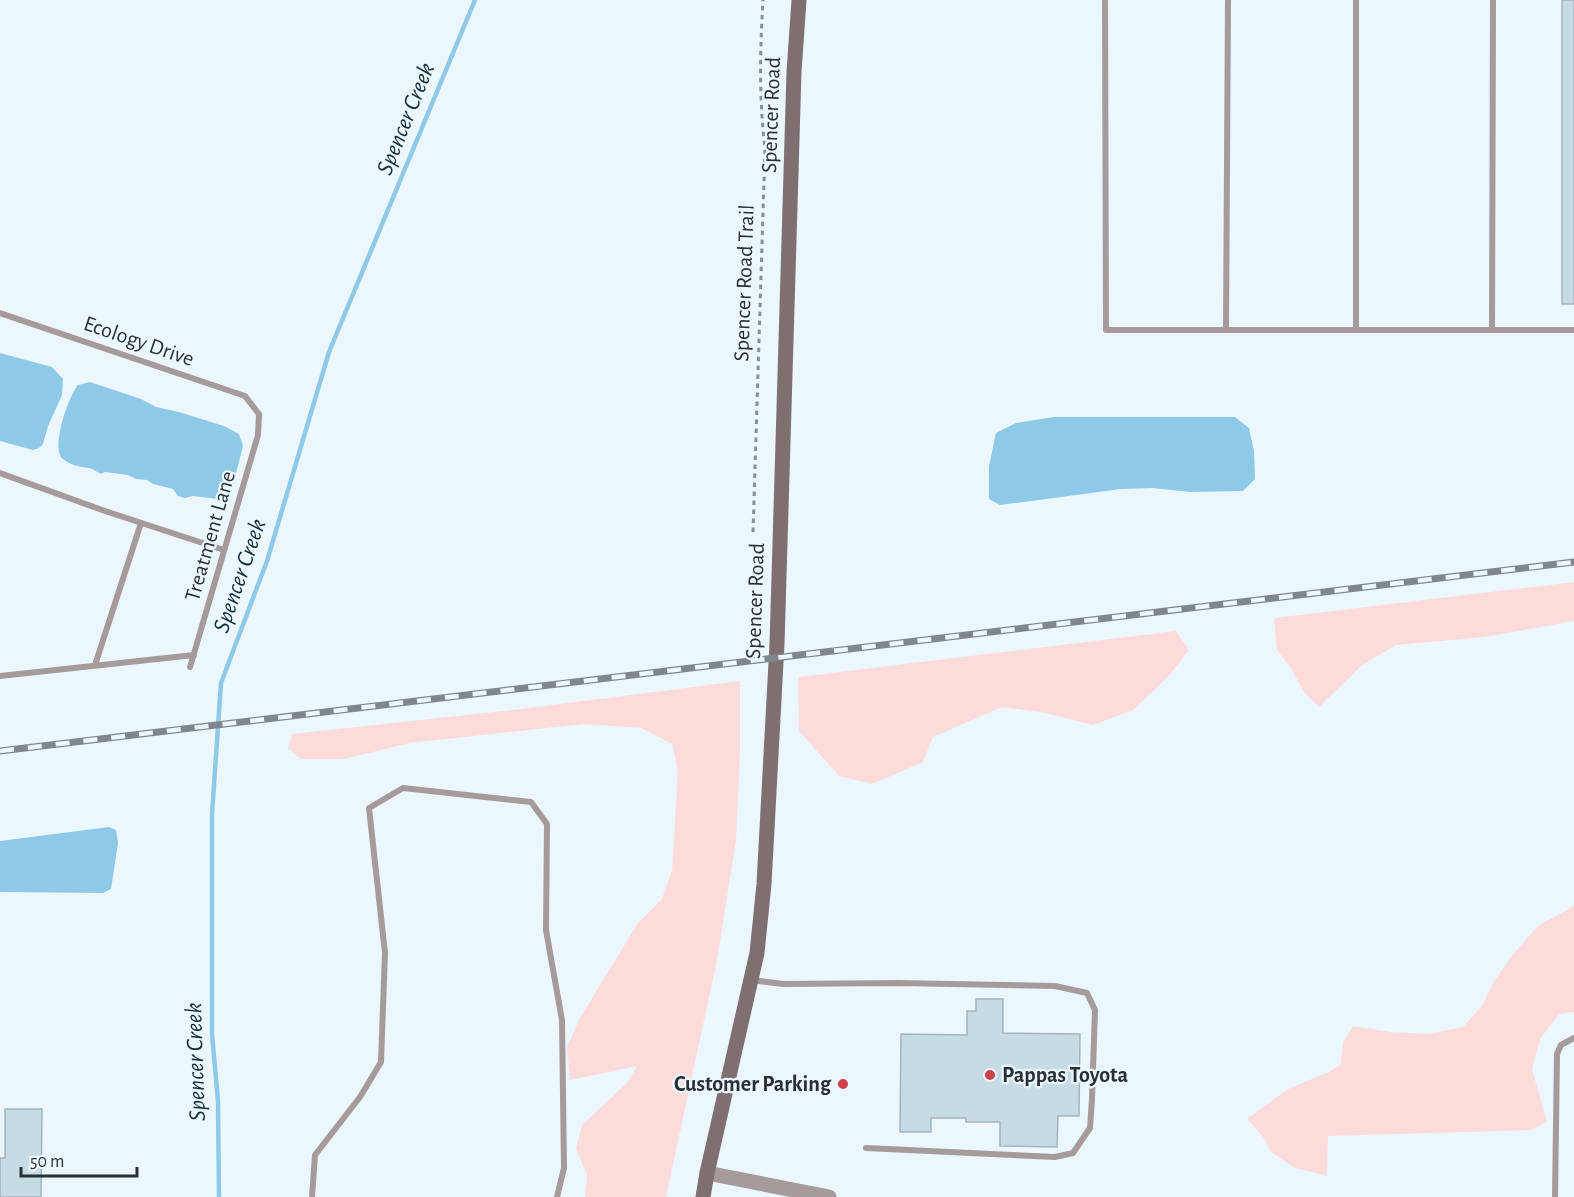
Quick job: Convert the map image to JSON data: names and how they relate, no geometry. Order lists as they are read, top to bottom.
{
  "streets": {
    "main road": ["Spencer Road"],
    "lane": ["Ecology Drive", "Treatment Lane"],
    "path": ["Spencer Road Trail"]
  },
  "crossings": [
    ["Ecology Drive", "Treatment Lane"]
  ],
  "water": ["Spencer Creek"],
  "places": ["Pappas Toyota", "Customer Parking"],
  "scale_bar": "50 m"
}
